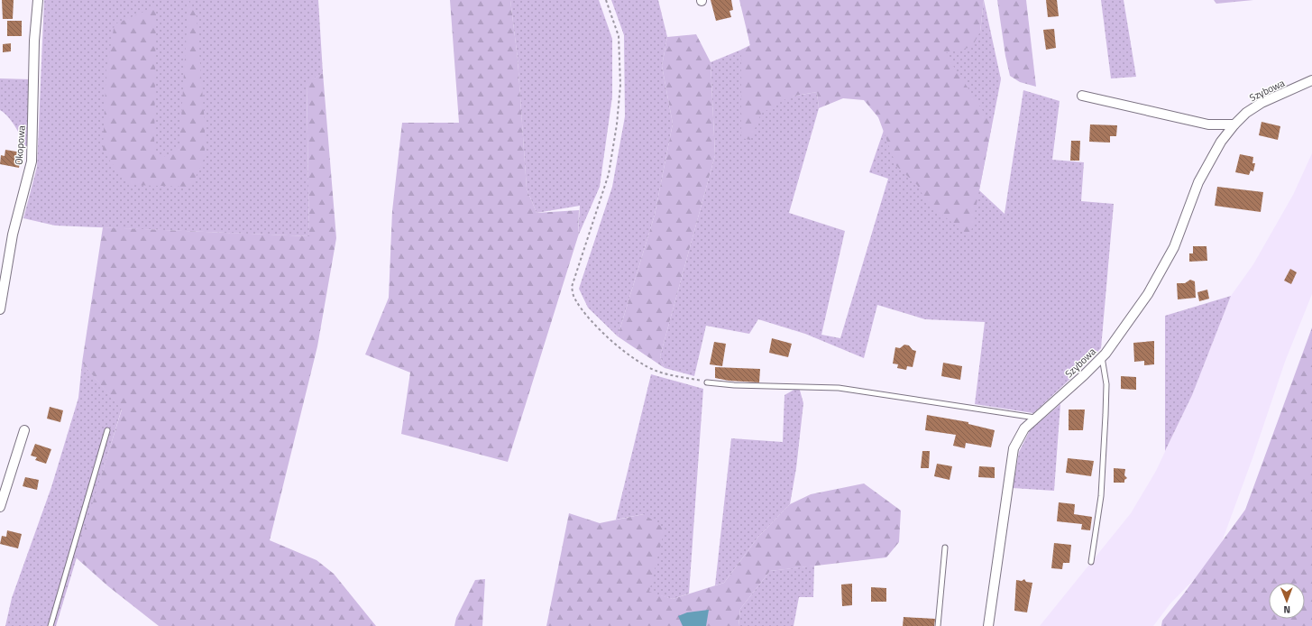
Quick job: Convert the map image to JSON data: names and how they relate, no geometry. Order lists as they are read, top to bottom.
{
  "streets": {
    "street": ["Szybowa", "Okopowa"]
  },
  "north": "bottom"
}
